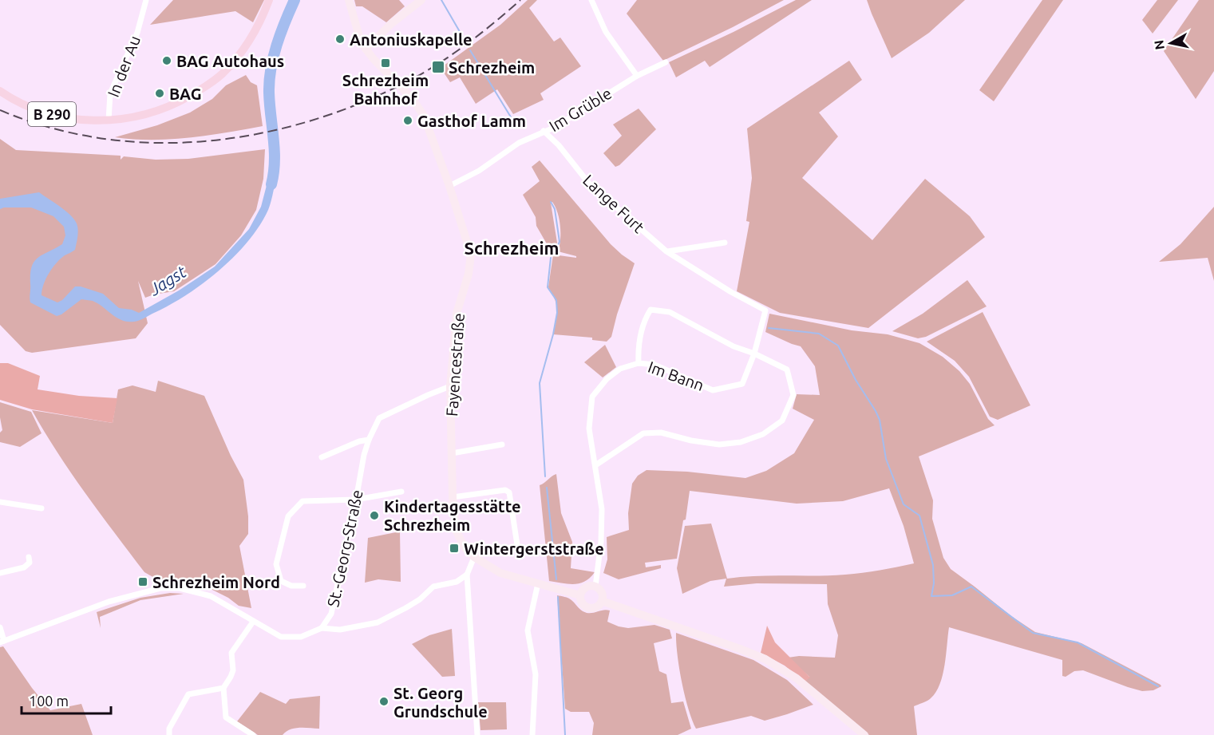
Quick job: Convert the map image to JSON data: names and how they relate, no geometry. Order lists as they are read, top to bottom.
{
  "streets": {
    "main road": ["In der Au", "B 290"],
    "street": [
      "Im Grüble",
      "Lange Furt",
      "Fayencestraße",
      "Im Bann",
      "St.-Georg-Straße"
    ]
  },
  "crossings": [
    ["In der Au", "B 290"],
    ["Im Grüble", "Lange Furt"],
    ["Im Grüble", "Fayencestraße"],
    ["Lange Furt", "Im Bann"],
    ["Fayencestraße", "Im Bann"],
    ["Fayencestraße", "St.-Georg-Straße"]
  ],
  "districts": ["Schrezheim"],
  "water": ["Jagst"],
  "places": {
    "other": [
      "Antoniuskapelle",
      "BAG Autohaus",
      "BAG",
      "Gasthof Lamm",
      "Kindertagesstätte Schrezheim",
      "St. Georg Grundschule"
    ],
    "transit": [
      "Schrezheim Bahnhof",
      "Schrezheim",
      "Wintergerststraße",
      "Schrezheim Nord"
    ]
  },
  "scale_bar": "100 m",
  "north": "left"
}
